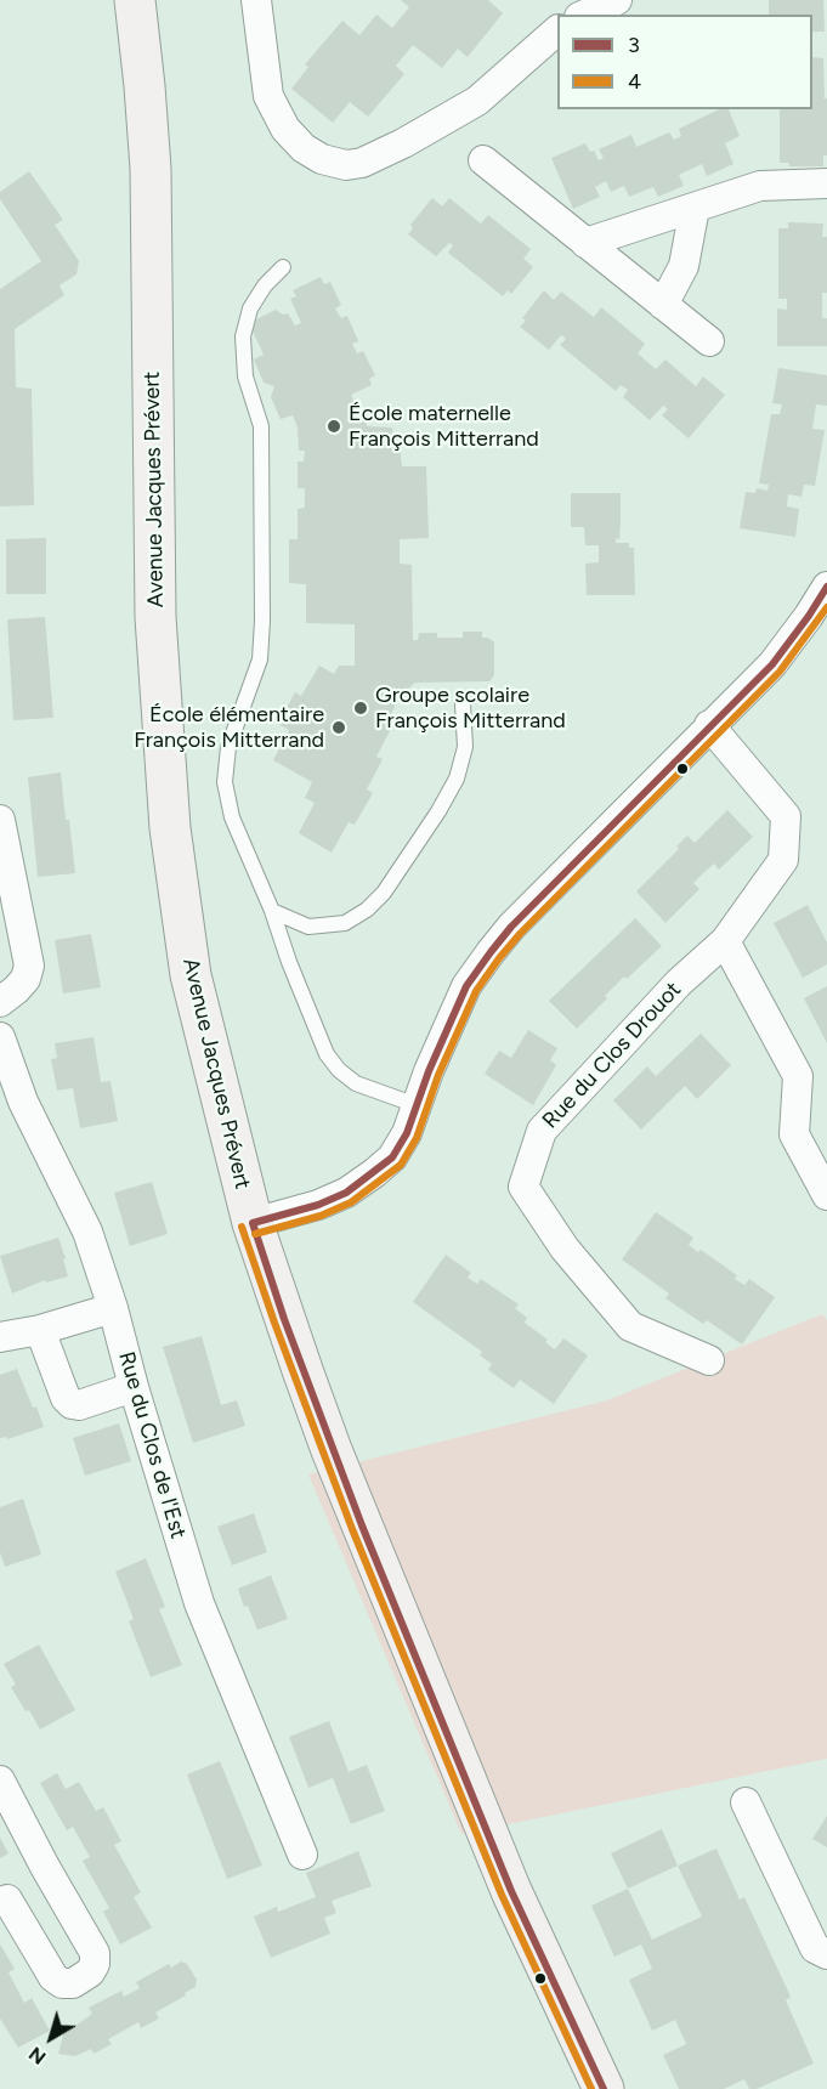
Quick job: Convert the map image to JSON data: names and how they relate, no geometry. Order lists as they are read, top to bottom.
{
  "streets": {
    "main road": ["Avenue Jacques Prévert"],
    "street": ["Rue du Clos Drouot", "Rue du Clos de l'Est"]
  },
  "places": ["École maternelle François Mitterrand", "Groupe scolaire François Mitterrand", "École élémentaire François Mitterrand"],
  "lines": ["transit line 3", "transit line 4"],
  "legend": ["3", "4"],
  "north": "bottom left"
}
